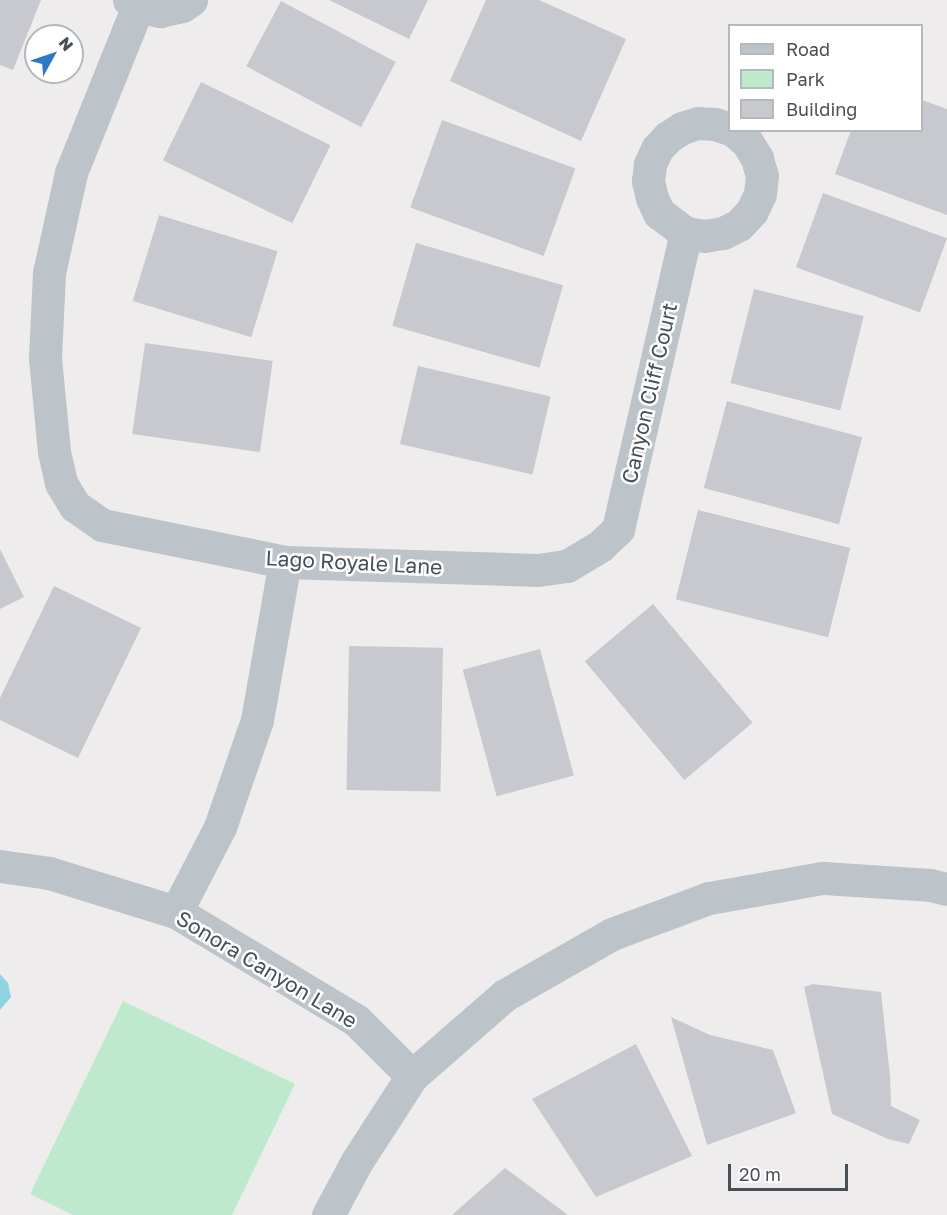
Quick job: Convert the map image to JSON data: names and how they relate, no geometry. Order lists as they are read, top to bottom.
{
  "streets": {
    "street": ["Canyon Cliff Court", "Lago Royale Lane", "Sonora Canyon Lane"]
  },
  "crossings": [
    ["Canyon Cliff Court", "Lago Royale Lane"]
  ],
  "legend": ["Road", "Park", "Building"],
  "scale_bar": "20 m",
  "north": "top right"
}
